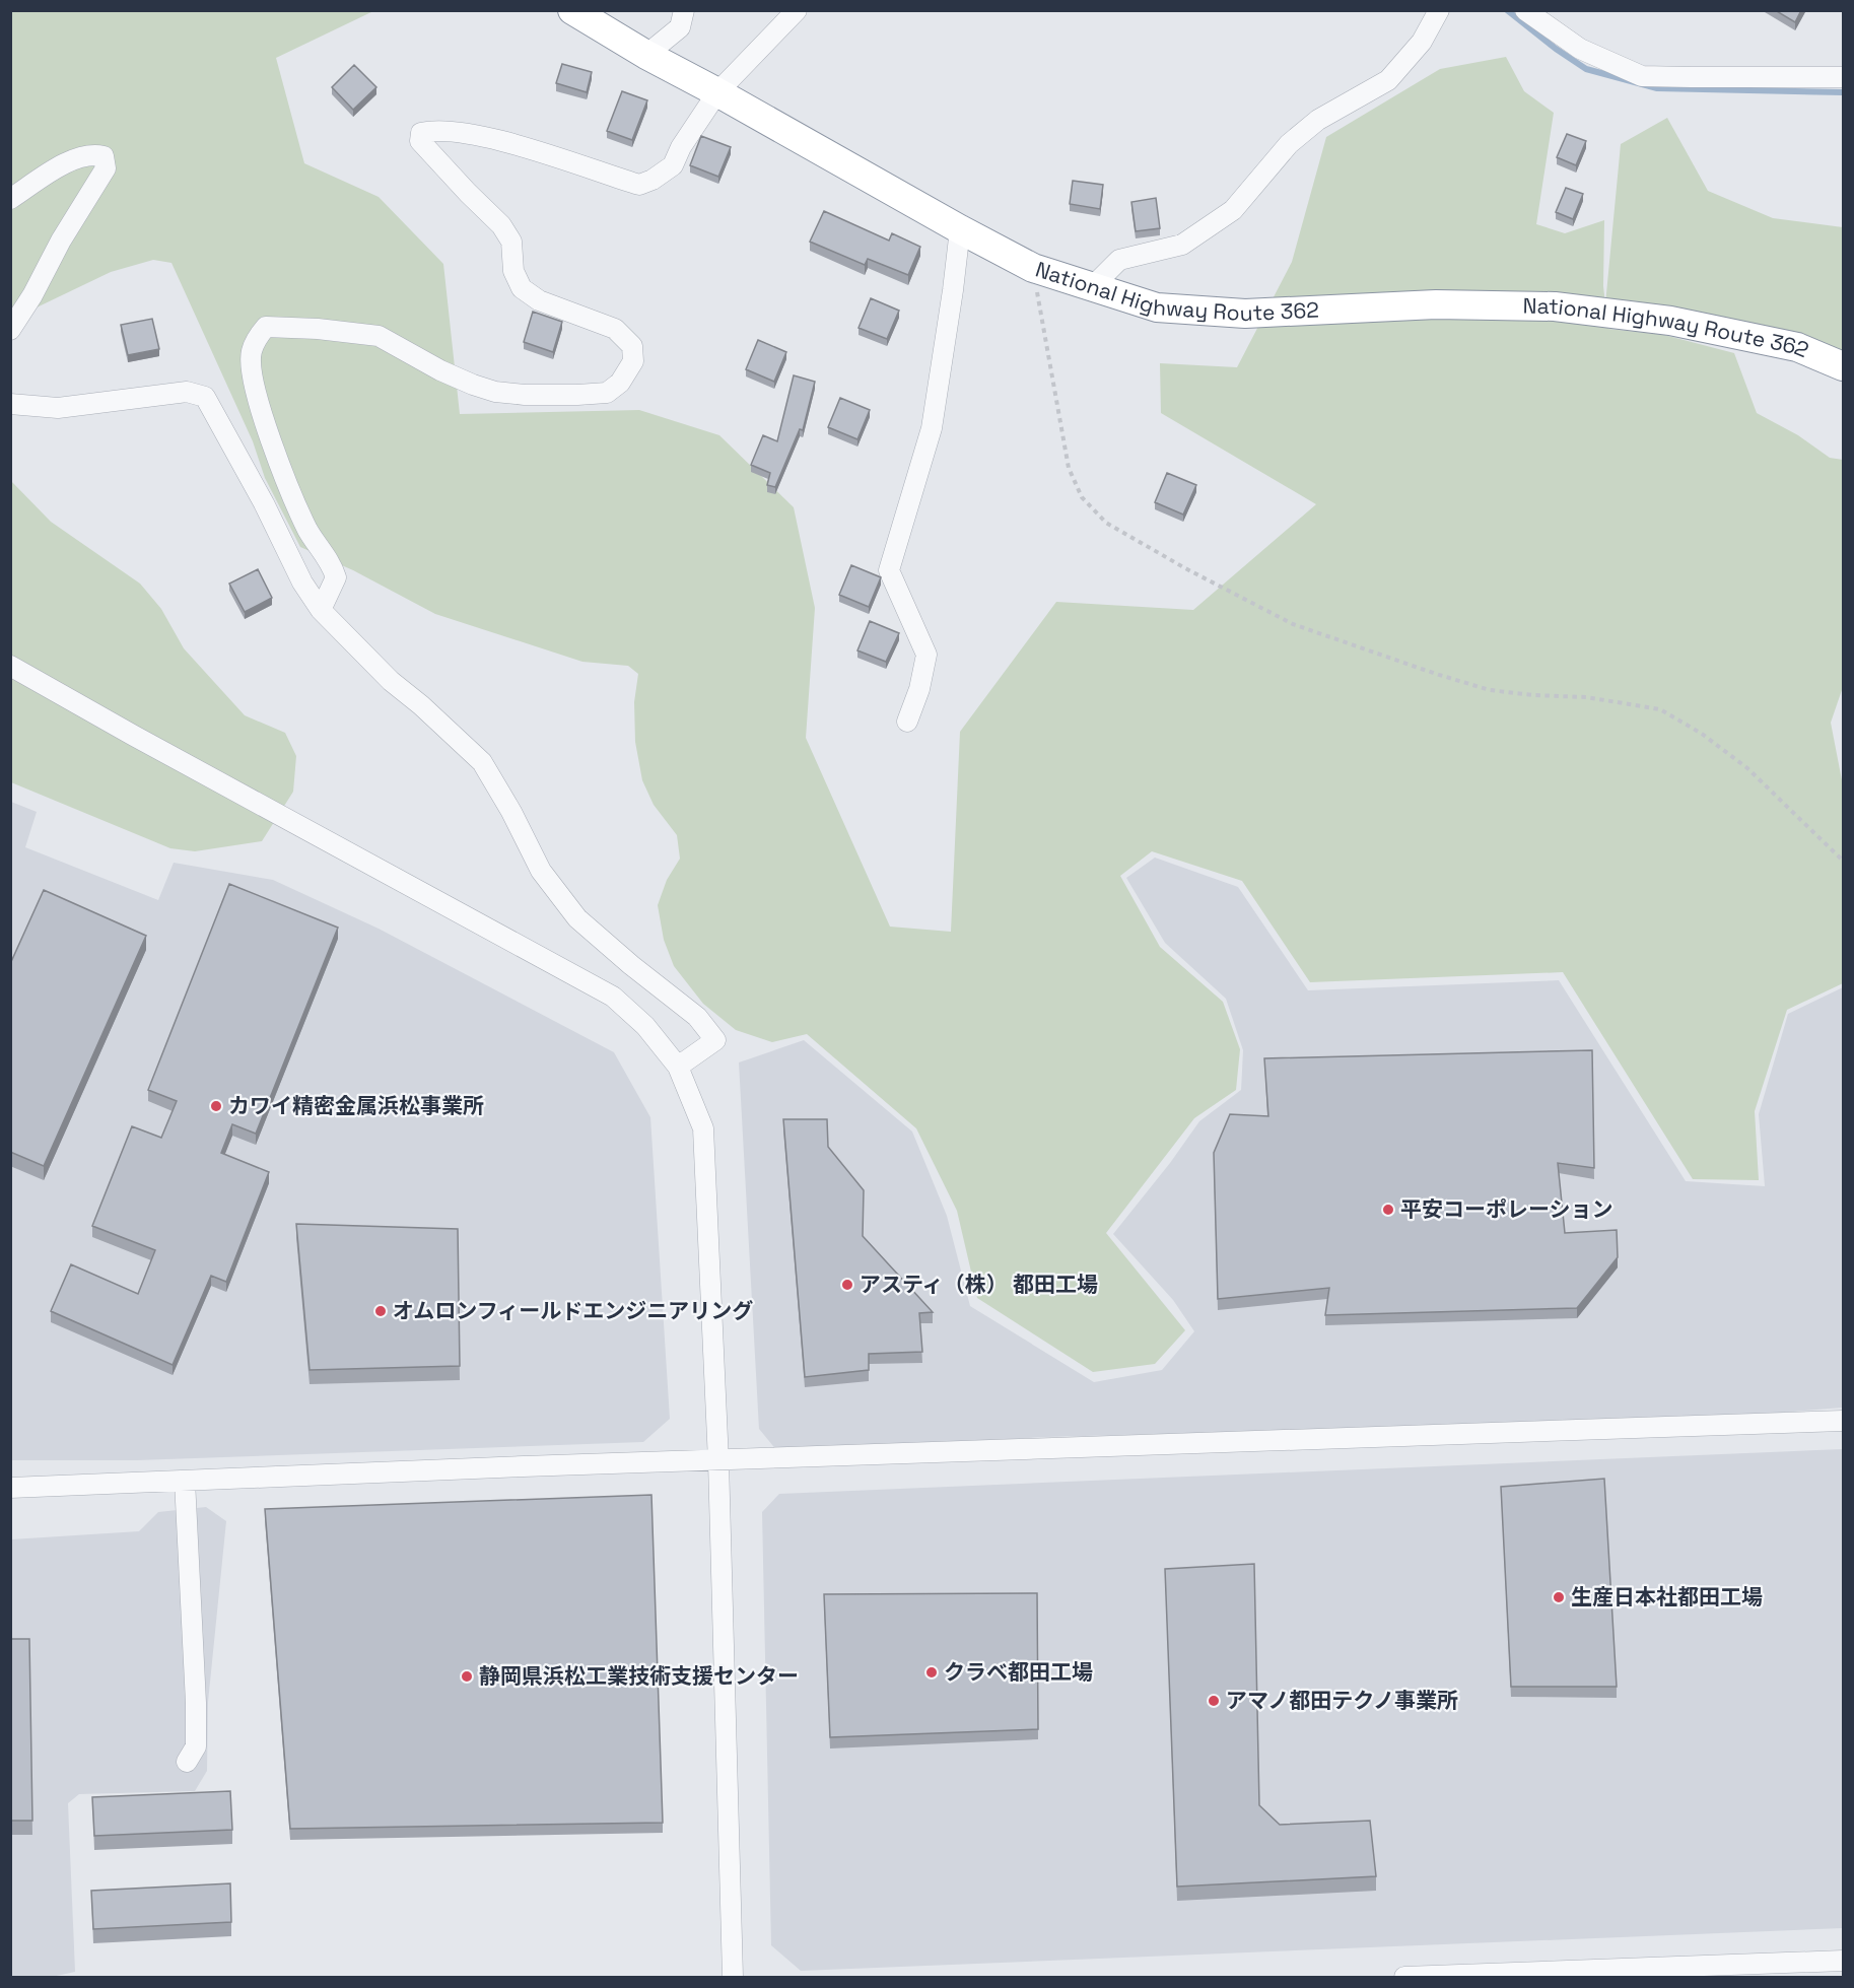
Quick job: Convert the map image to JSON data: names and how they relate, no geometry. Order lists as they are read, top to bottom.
{
  "streets": {
    "highway": ["National Highway Route 362"]
  },
  "places": [
    "カワイ精密金属浜松事業所",
    "平安コーポレーション",
    "アスティ（株） 都田工場",
    "オムロンフィールドエンジニアリング",
    "生産日本社都田工場",
    "クラベ都田工場",
    "静岡県浜松工業技術支援センター",
    "アマノ都田テクノ事業所"
  ]
}
